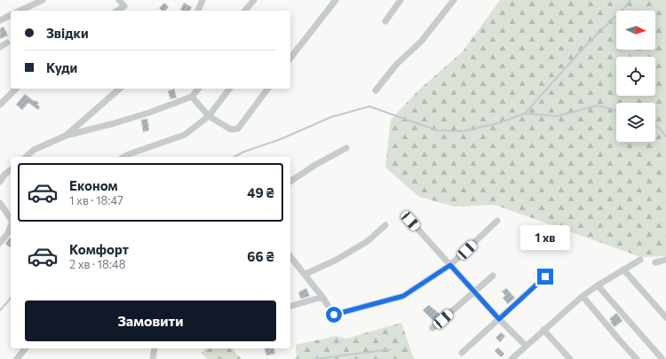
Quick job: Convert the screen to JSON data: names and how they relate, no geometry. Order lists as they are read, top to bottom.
{
  "north": "right",
  "page": {
    "banner": ["Звідки", "Куди"],
    "list": [
      {
        "name": "Економ",
        "note": "1 хв · 18:47",
        "value": "49 ₴"
      },
      {
        "name": "Комфорт",
        "note": "2 хв · 18:48",
        "value": "66 ₴"
      }
    ],
    "bubble": "1 хв",
    "buttons": "Замовити"
  }
}
